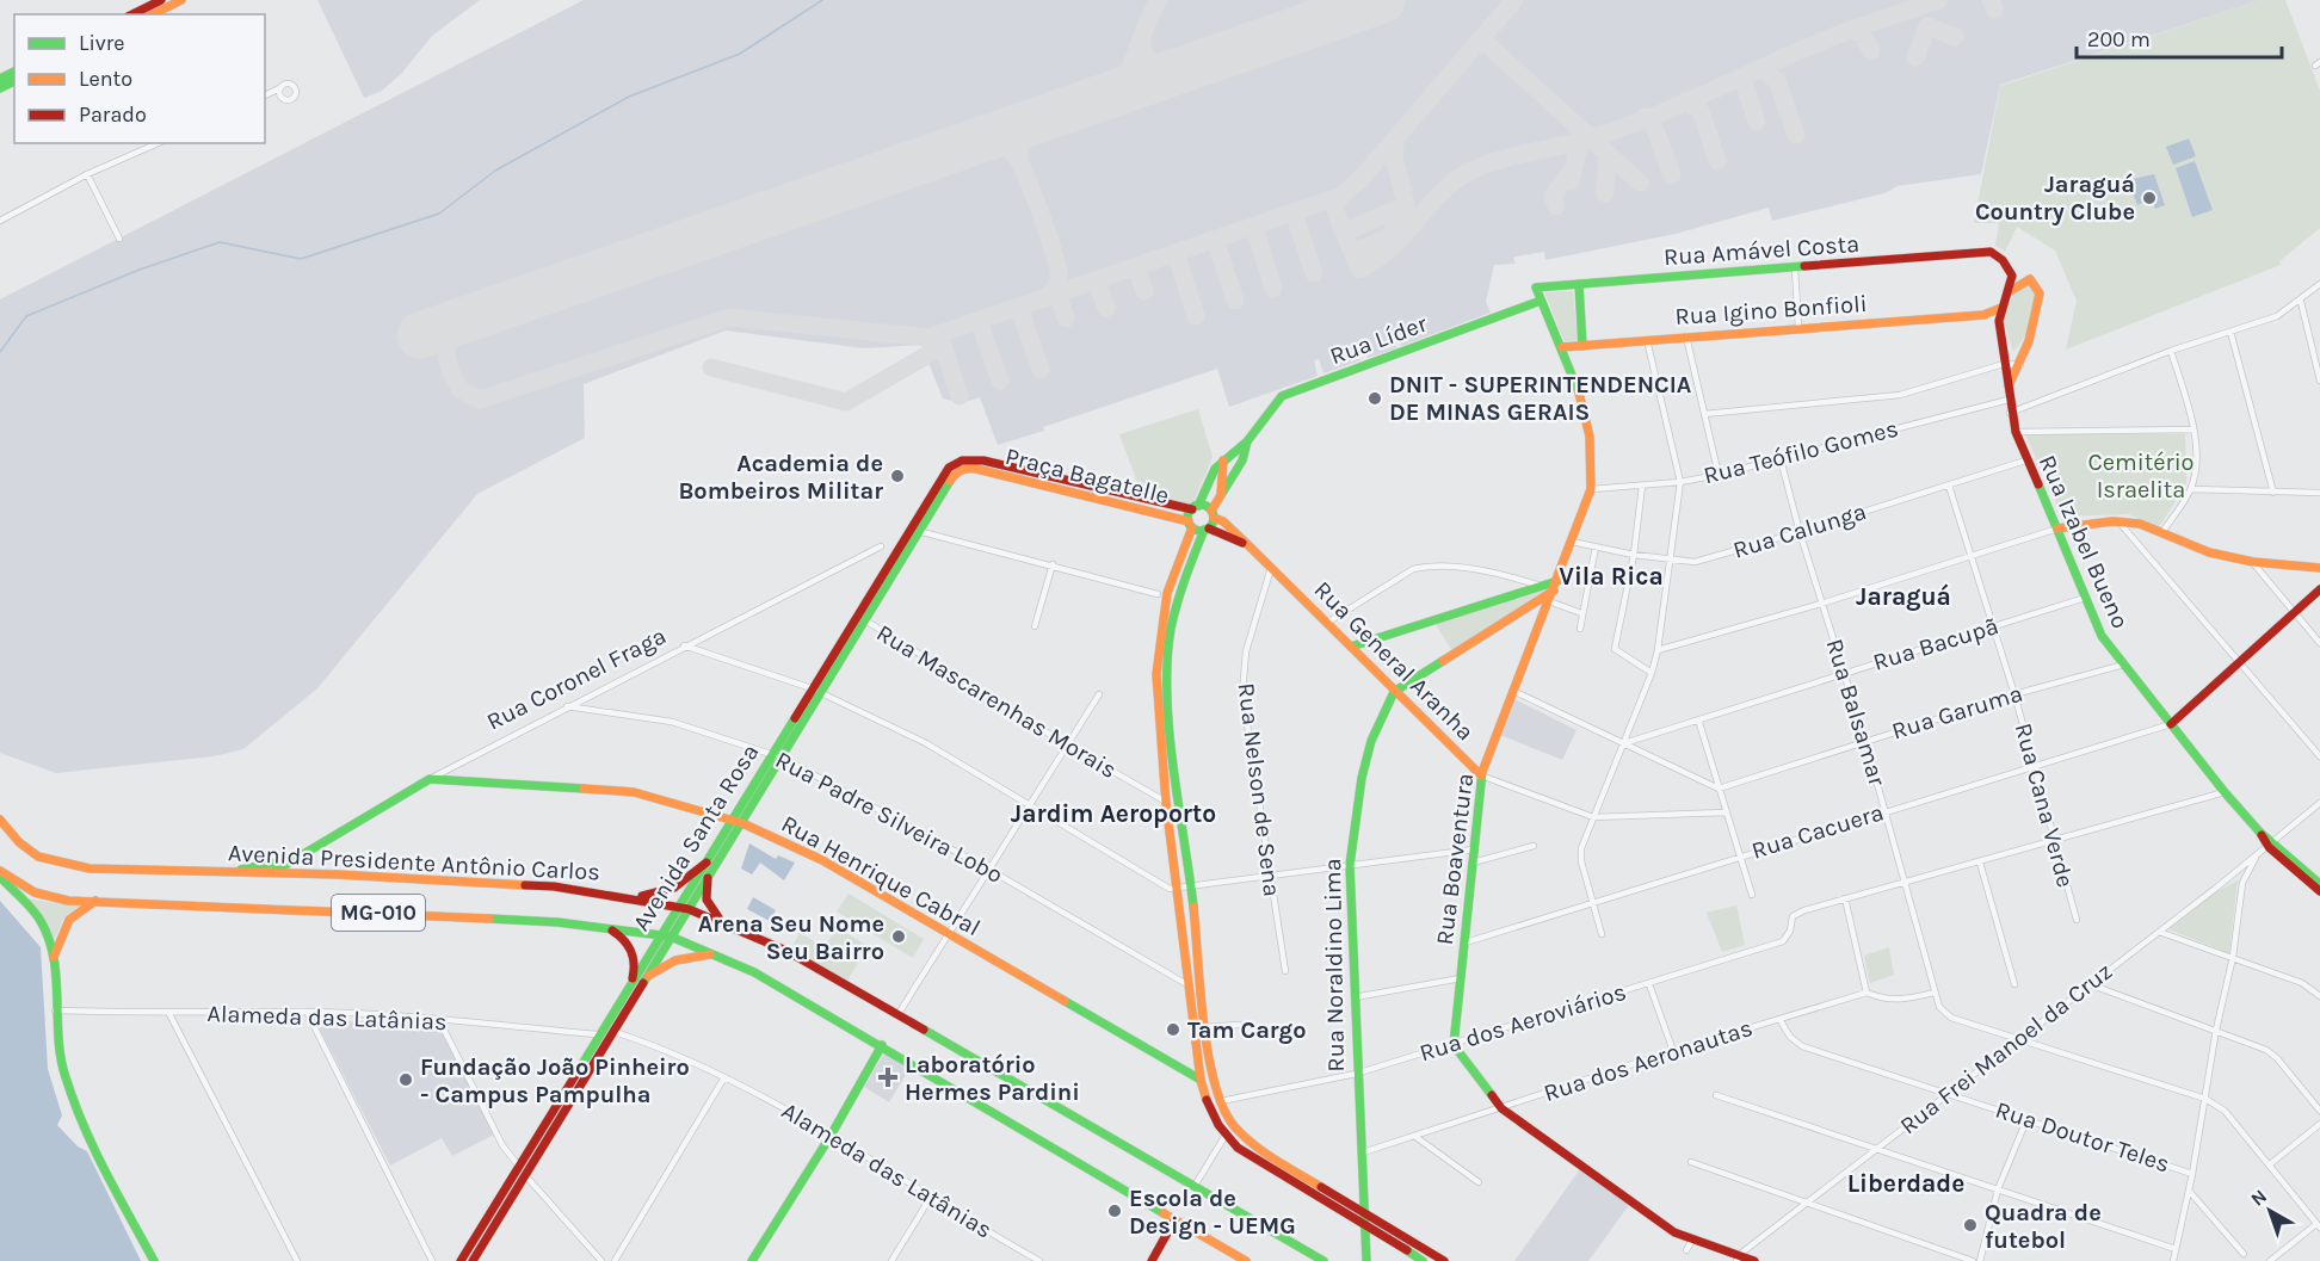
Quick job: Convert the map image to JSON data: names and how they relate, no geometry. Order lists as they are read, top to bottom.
{
  "streets": {
    "main road": [
      "Rua Amável Costa",
      "Rua Igino Bonfioli",
      "Rua Líder",
      "Praça Bagatelle",
      "Rua Izabel Bueno",
      "Rua General Aranha",
      "Rua Coronel Fraga",
      "Avenida Santa Rosa",
      "Rua Boaventura",
      "Avenida Presidente Antônio Carlos",
      "Rua Henrique Cabral",
      "MG-010",
      "Rua Noraldino Lima"
    ],
    "street": [
      "Rua Teófilo Gomes",
      "Rua Calunga",
      "Rua Bacupã",
      "Rua Mascarenhas Morais",
      "Rua Balsamar",
      "Rua Garuma",
      "Rua Nelson de Sena",
      "Rua Cana Verde",
      "Rua Padre Silveira Lobo",
      "Rua Cacuera",
      "Alameda das Latânias",
      "Rua dos Aeroviários",
      "Rua Frei Manoel da Cruz",
      "Rua dos Aeronautas",
      "Rua Doutor Teles"
    ]
  },
  "crossings": [
    ["Rua Amável Costa", "Rua Boaventura"],
    ["Rua Igino Bonfioli", "Rua Izabel Bueno"],
    ["Rua Igino Bonfioli", "Rua Boaventura"],
    ["Rua Líder", "Praça Bagatelle"],
    ["Rua Líder", "Rua General Aranha"],
    ["Rua Líder", "Rua Mascarenhas Morais"],
    ["Rua Líder", "Rua Padre Silveira Lobo"],
    ["Rua Líder", "Rua Boaventura"],
    ["Rua Líder", "Rua Henrique Cabral"],
    ["Rua Líder", "Rua Noraldino Lima"],
    ["Rua Líder", "Rua dos Aeroviários"],
    ["Rua Teófilo Gomes", "Rua Izabel Bueno"],
    ["Rua Teófilo Gomes", "Rua Balsamar"],
    ["Rua Teófilo Gomes", "Rua Boaventura"],
    ["Praça Bagatelle", "Rua General Aranha"],
    ["Praça Bagatelle", "Avenida Santa Rosa"],
    ["Rua Calunga", "Rua Izabel Bueno"],
    ["Rua Calunga", "Rua Balsamar"],
    ["Rua Calunga", "Rua Cana Verde"],
    ["Rua Calunga", "Rua Boaventura"],
    ["Rua Izabel Bueno", "Rua Bacupã"],
    ["Rua Izabel Bueno", "Rua Garuma"],
    ["Rua Izabel Bueno", "Rua Cacuera"],
    ["Rua Izabel Bueno", "Rua Frei Manoel da Cruz"],
    ["Rua Bacupã", "Rua Balsamar"],
    ["Rua Bacupã", "Rua Cana Verde"],
    ["Rua General Aranha", "Rua Nelson de Sena"],
    ["Rua General Aranha", "Rua Boaventura"],
    ["Rua General Aranha", "Rua Noraldino Lima"],
    ["Rua Coronel Fraga", "Rua Padre Silveira Lobo"],
    ["Rua Coronel Fraga", "Avenida Presidente Antônio Carlos"],
    ["Rua Coronel Fraga", "Rua Henrique Cabral"],
    ["Rua Mascarenhas Morais", "Avenida Santa Rosa"],
    ["Rua Balsamar", "Rua Garuma"],
    ["Rua Balsamar", "Rua Cacuera"],
    ["Rua Balsamar", "Rua Frei Manoel da Cruz"],
    ["Rua Balsamar", "Rua dos Aeronautas"],
    ["Rua Garuma", "Rua Cana Verde"],
    ["Rua Cana Verde", "Rua Cacuera"],
    ["Rua Padre Silveira Lobo", "Avenida Santa Rosa"],
    ["Rua Cacuera", "Rua Boaventura"],
    ["Avenida Santa Rosa", "Avenida Presidente Antônio Carlos"],
    ["Avenida Santa Rosa", "Rua Henrique Cabral"],
    ["Avenida Santa Rosa", "MG-010"],
    ["Avenida Santa Rosa", "Alameda das Latânias"],
    ["Rua Boaventura", "Rua dos Aeroviários"],
    ["Rua Noraldino Lima", "Rua dos Aeroviários"],
    ["Rua Noraldino Lima", "Rua dos Aeronautas"],
    ["Rua Frei Manoel da Cruz", "Rua Doutor Teles"],
    ["Rua dos Aeronautas", "Rua Doutor Teles"]
  ],
  "districts": [
    "Vila Rica",
    "Jaraguá",
    "Jardim Aeroporto",
    "Liberdade"
  ],
  "parks": ["Cemitério Israelita"],
  "places": {
    "other": [
      "Jaraguá Country Clube",
      "DNIT - SUPERINTENDENCIA DE MINAS GERAIS",
      "Academia de Bombeiros Militar",
      "Arena Seu Nome Seu Bairro",
      "Tam Cargo",
      "Fundação João Pinheiro - Campus Pampulha",
      "Escola de Design - UEMG",
      "Quadra de futebol"
    ],
    "health": ["Laboratório Hermes Pardini"]
  },
  "legend": ["Livre", "Lento", "Parado"],
  "scale_bar": "200 m",
  "north": "top left"
}
